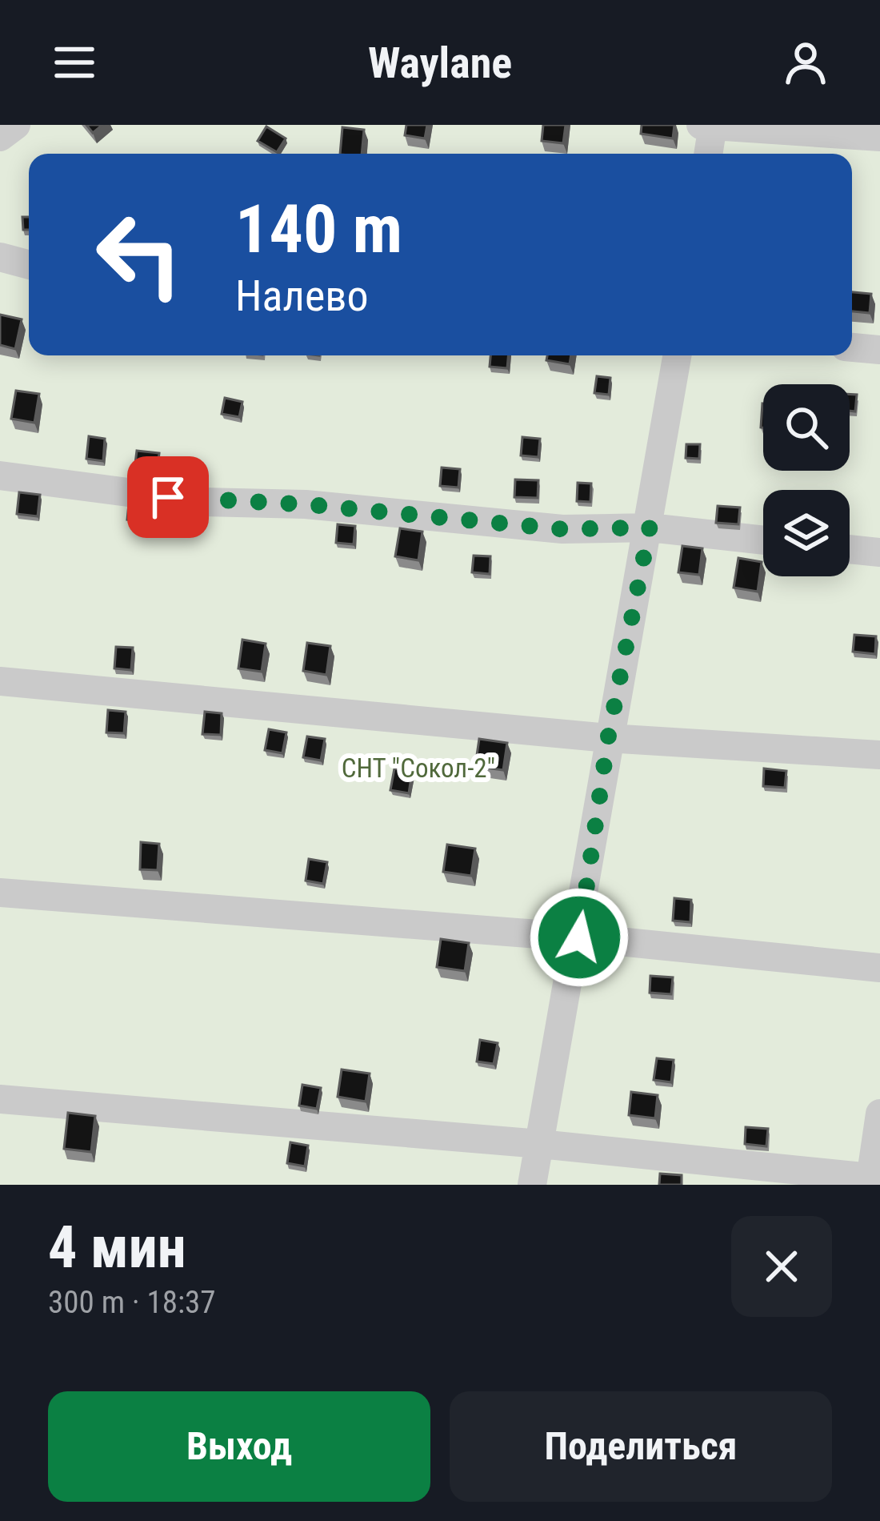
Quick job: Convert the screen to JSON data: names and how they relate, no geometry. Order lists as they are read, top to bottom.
{
  "parks": ["СНТ \"Сокол-2\""],
  "page": {
    "header": "Waylane",
    "turn": ["140 m", "Налево"],
    "heading": ["4 мин", "300 m · 18:37"],
    "buttons": ["Выход", "Поделиться"]
  }
}
